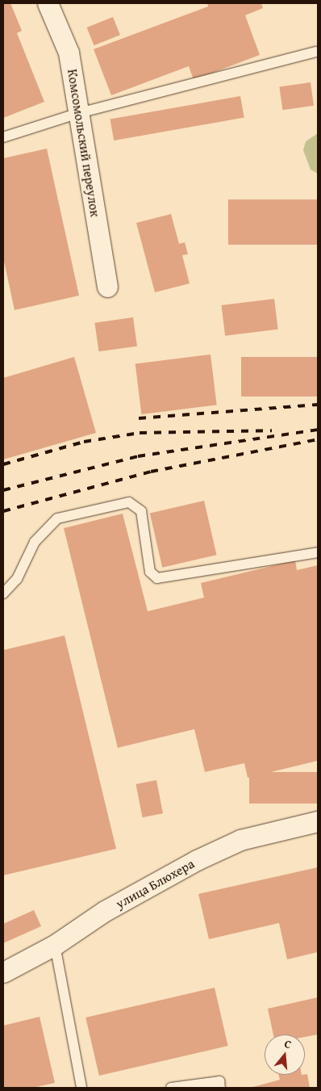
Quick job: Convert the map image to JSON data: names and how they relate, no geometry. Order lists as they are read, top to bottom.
{
  "streets": {
    "street": ["Комсомольский переулок", "улица Блюхера"]
  },
  "north": "top"
}
